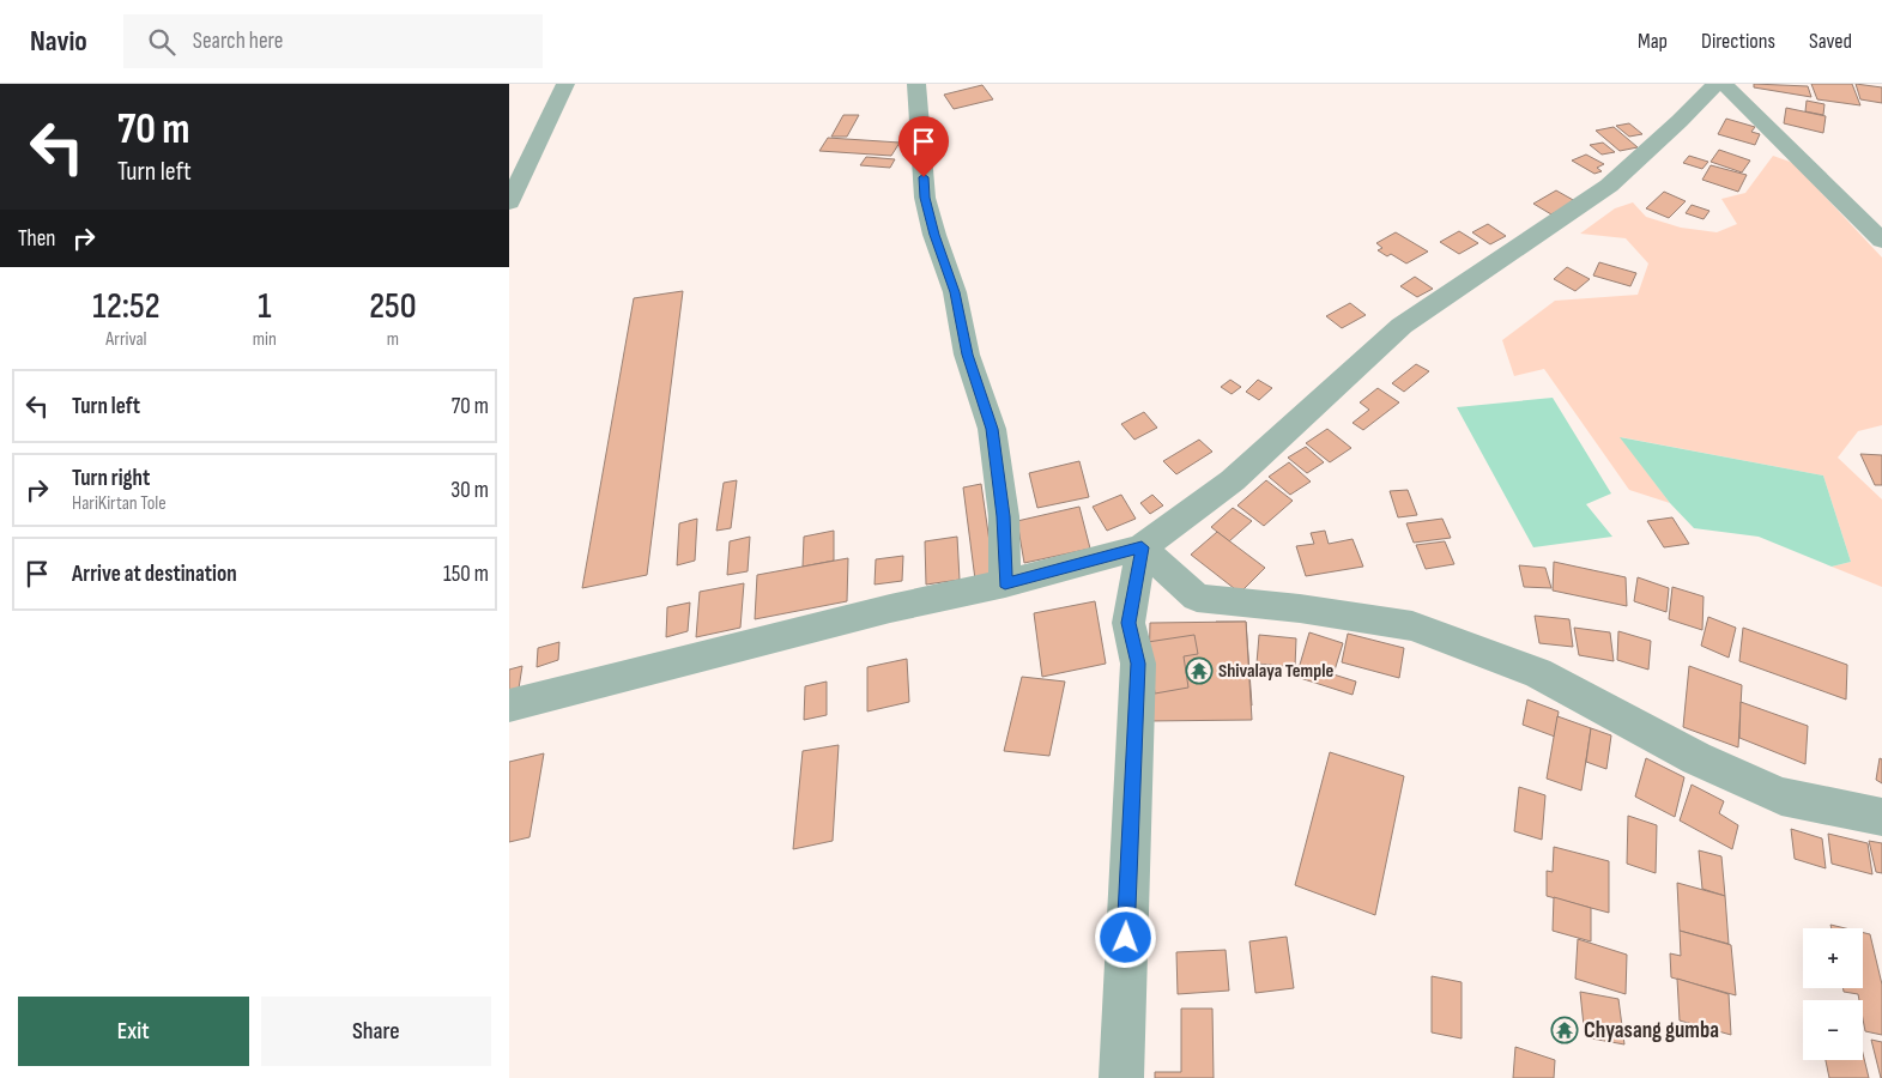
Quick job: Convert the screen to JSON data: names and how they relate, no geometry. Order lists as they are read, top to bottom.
{
  "places": {
    "temple": ["Shivalaya Temple", "Chyasang gumba"]
  },
  "page": {
    "header": "Navio",
    "search": "Search here",
    "nav": ["Map", "Directions", "Saved"],
    "turn": ["70 m", "Turn left"],
    "then": "Then",
    "eta": [
      "12:52",
      "Arrival",
      "1",
      "min",
      "250",
      "m"
    ],
    "list": [
      {
        "name": "Turn left",
        "value": "70 m"
      },
      {
        "name": "Turn right",
        "note": "HariKirtan Tole",
        "value": "30 m"
      },
      {
        "name": "Arrive at destination",
        "value": "150 m"
      }
    ],
    "map_buttons": ["+", "−"],
    "buttons": ["Exit", "Share"]
  }
}
